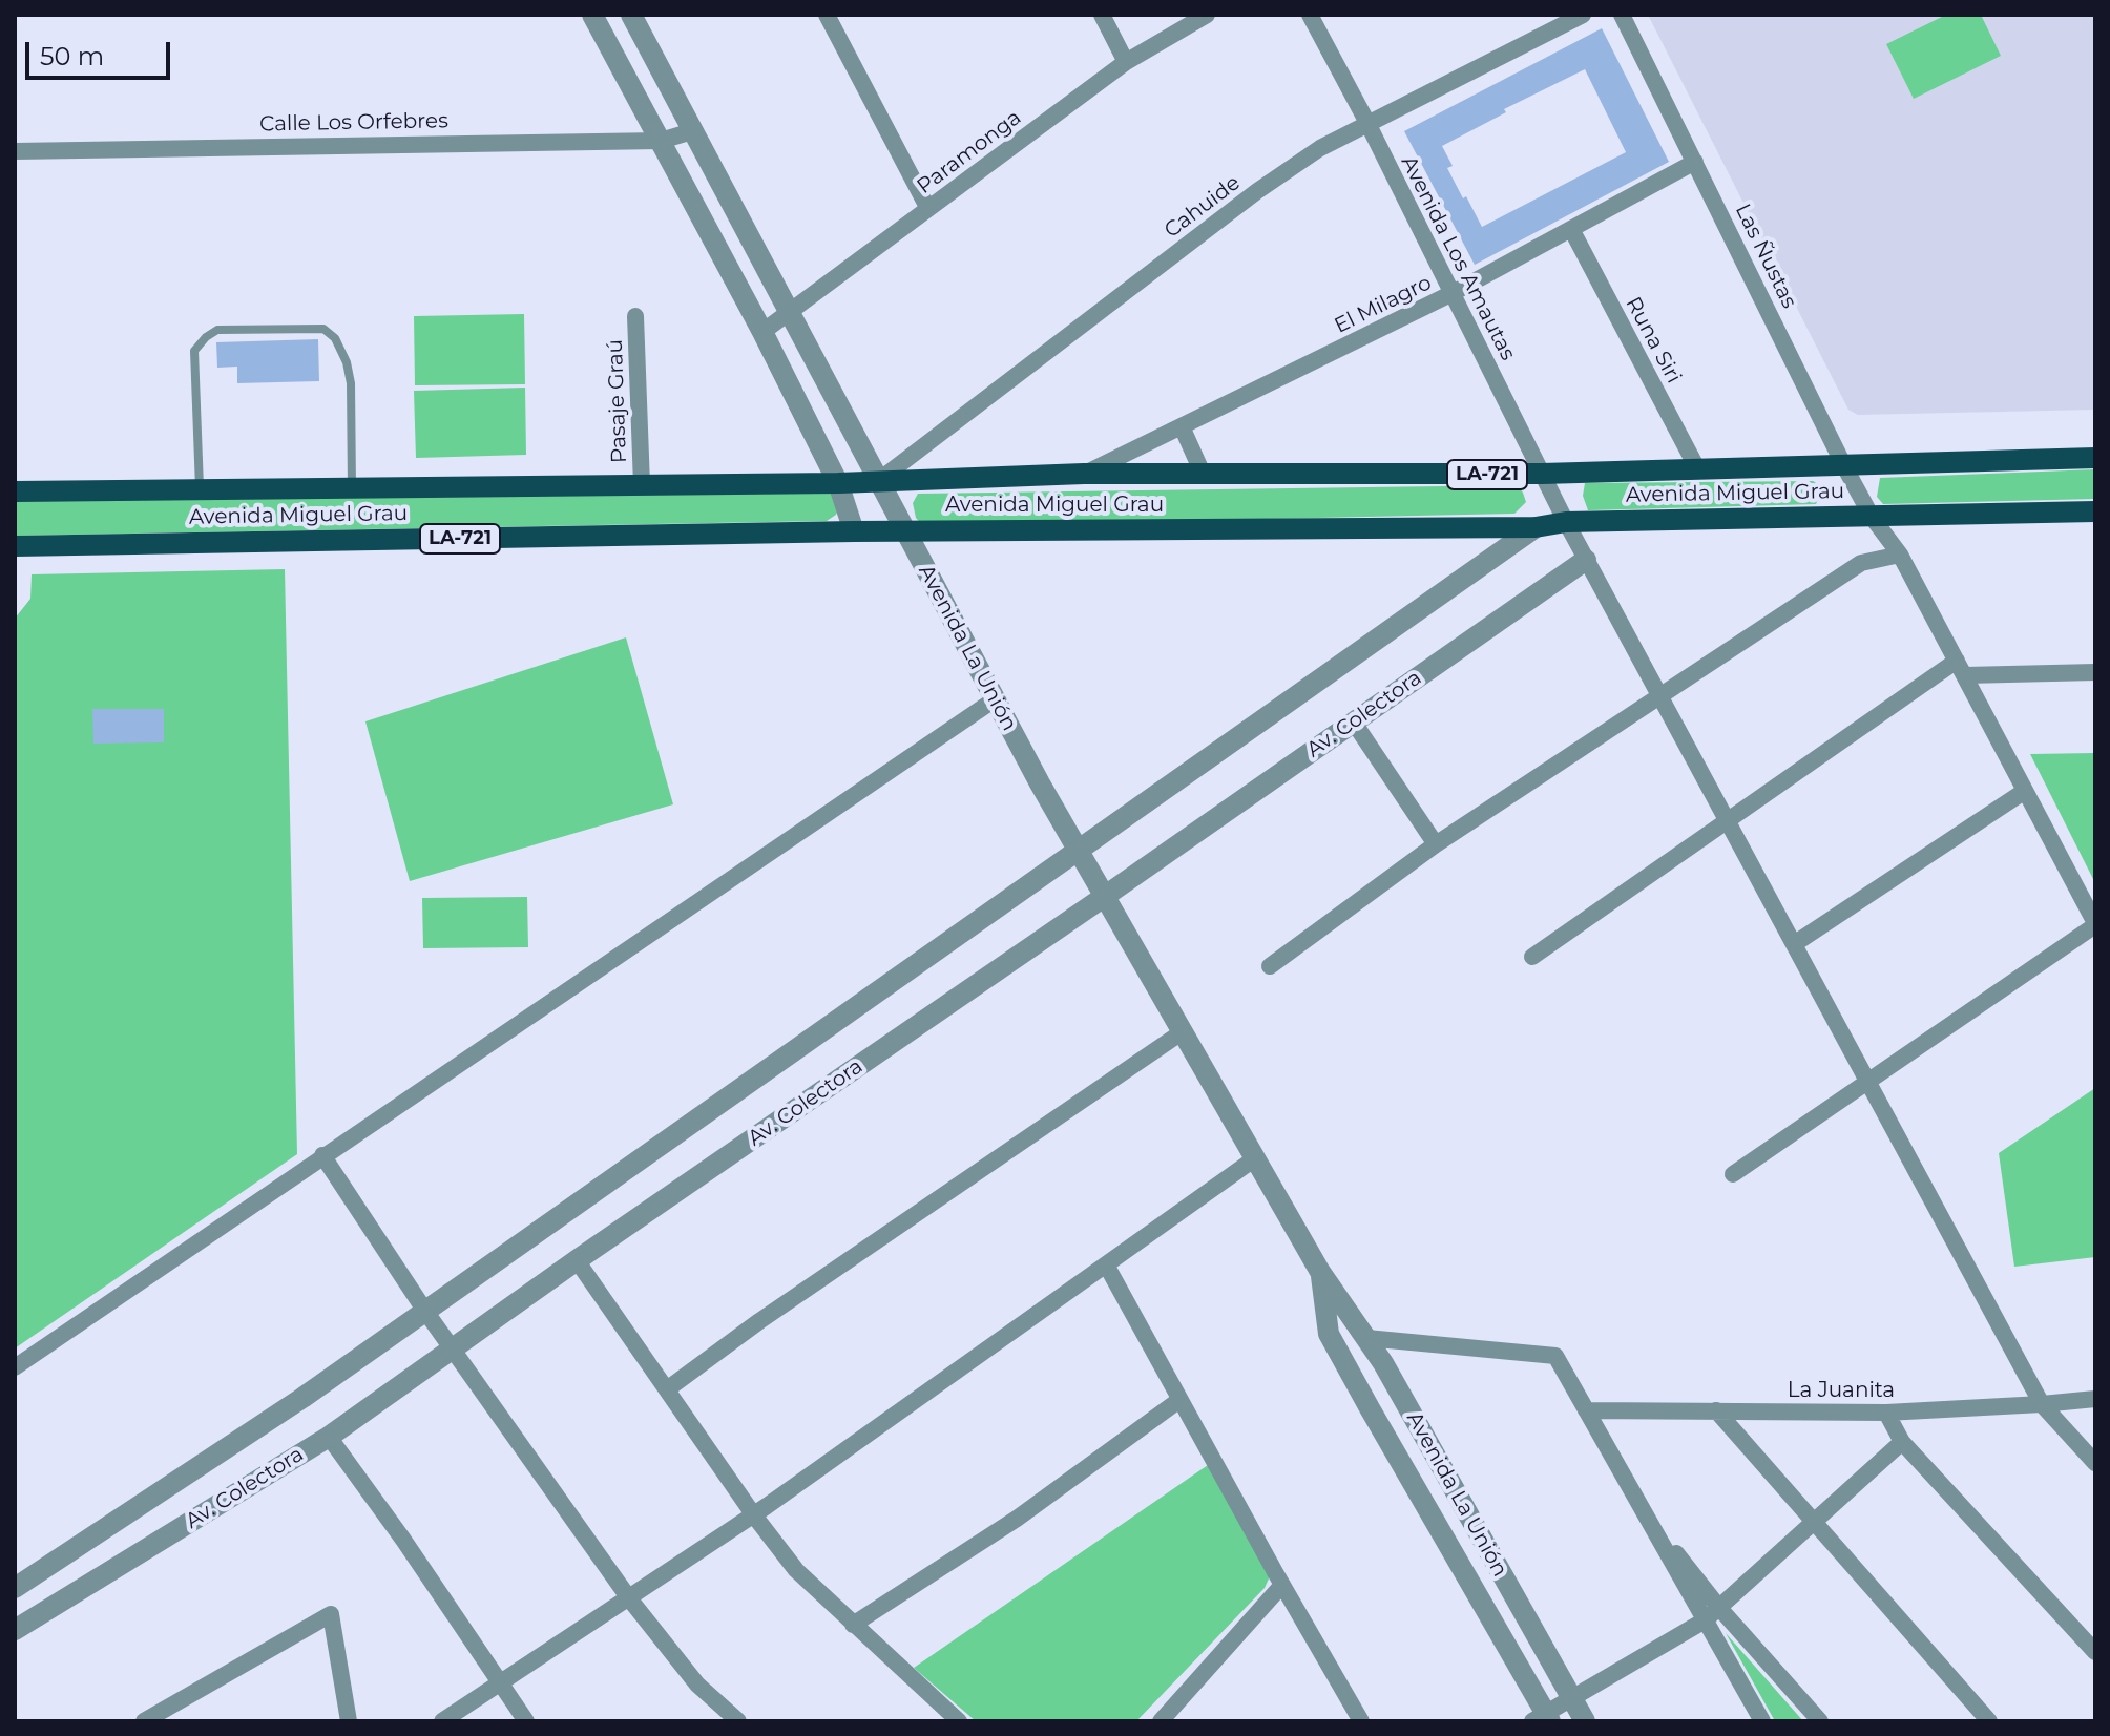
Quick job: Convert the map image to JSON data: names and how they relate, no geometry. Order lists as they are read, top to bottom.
{
  "streets": {
    "main road": ["LA-721", "Avenida Miguel Grau"],
    "street": [
      "Calle Los Orfebres",
      "Paramonga",
      "Cahuide",
      "Las Ñustas",
      "Avenida Los Amautas",
      "El Milagro",
      "Runa Siri",
      "Pasaje Graú",
      "Avenida La Unión",
      "Av. Colectora",
      "La Juanita"
    ]
  },
  "crossings": [
    ["Calle Los Orfebres", "Avenida La Unión"],
    ["Paramonga", "Avenida La Unión"],
    ["Cahuide", "Avenida Los Amautas"],
    ["Cahuide", "Avenida Miguel Grau"],
    ["Cahuide", "Avenida La Unión"],
    ["Las Ñustas", "El Milagro"],
    ["Las Ñustas", "Avenida Miguel Grau"],
    ["Avenida Los Amautas", "El Milagro"],
    ["Avenida Los Amautas", "Avenida Miguel Grau"],
    ["Avenida Los Amautas", "Av. Colectora"],
    ["Avenida Los Amautas", "La Juanita"],
    ["El Milagro", "Runa Siri"],
    ["El Milagro", "Avenida Miguel Grau"],
    ["Runa Siri", "Avenida Miguel Grau"],
    ["Pasaje Graú", "Avenida Miguel Grau"],
    ["Avenida Miguel Grau", "Avenida La Unión"],
    ["Avenida Miguel Grau", "Av. Colectora"],
    ["Avenida La Unión", "Av. Colectora"]
  ],
  "scale_bar": "50 m"
}
